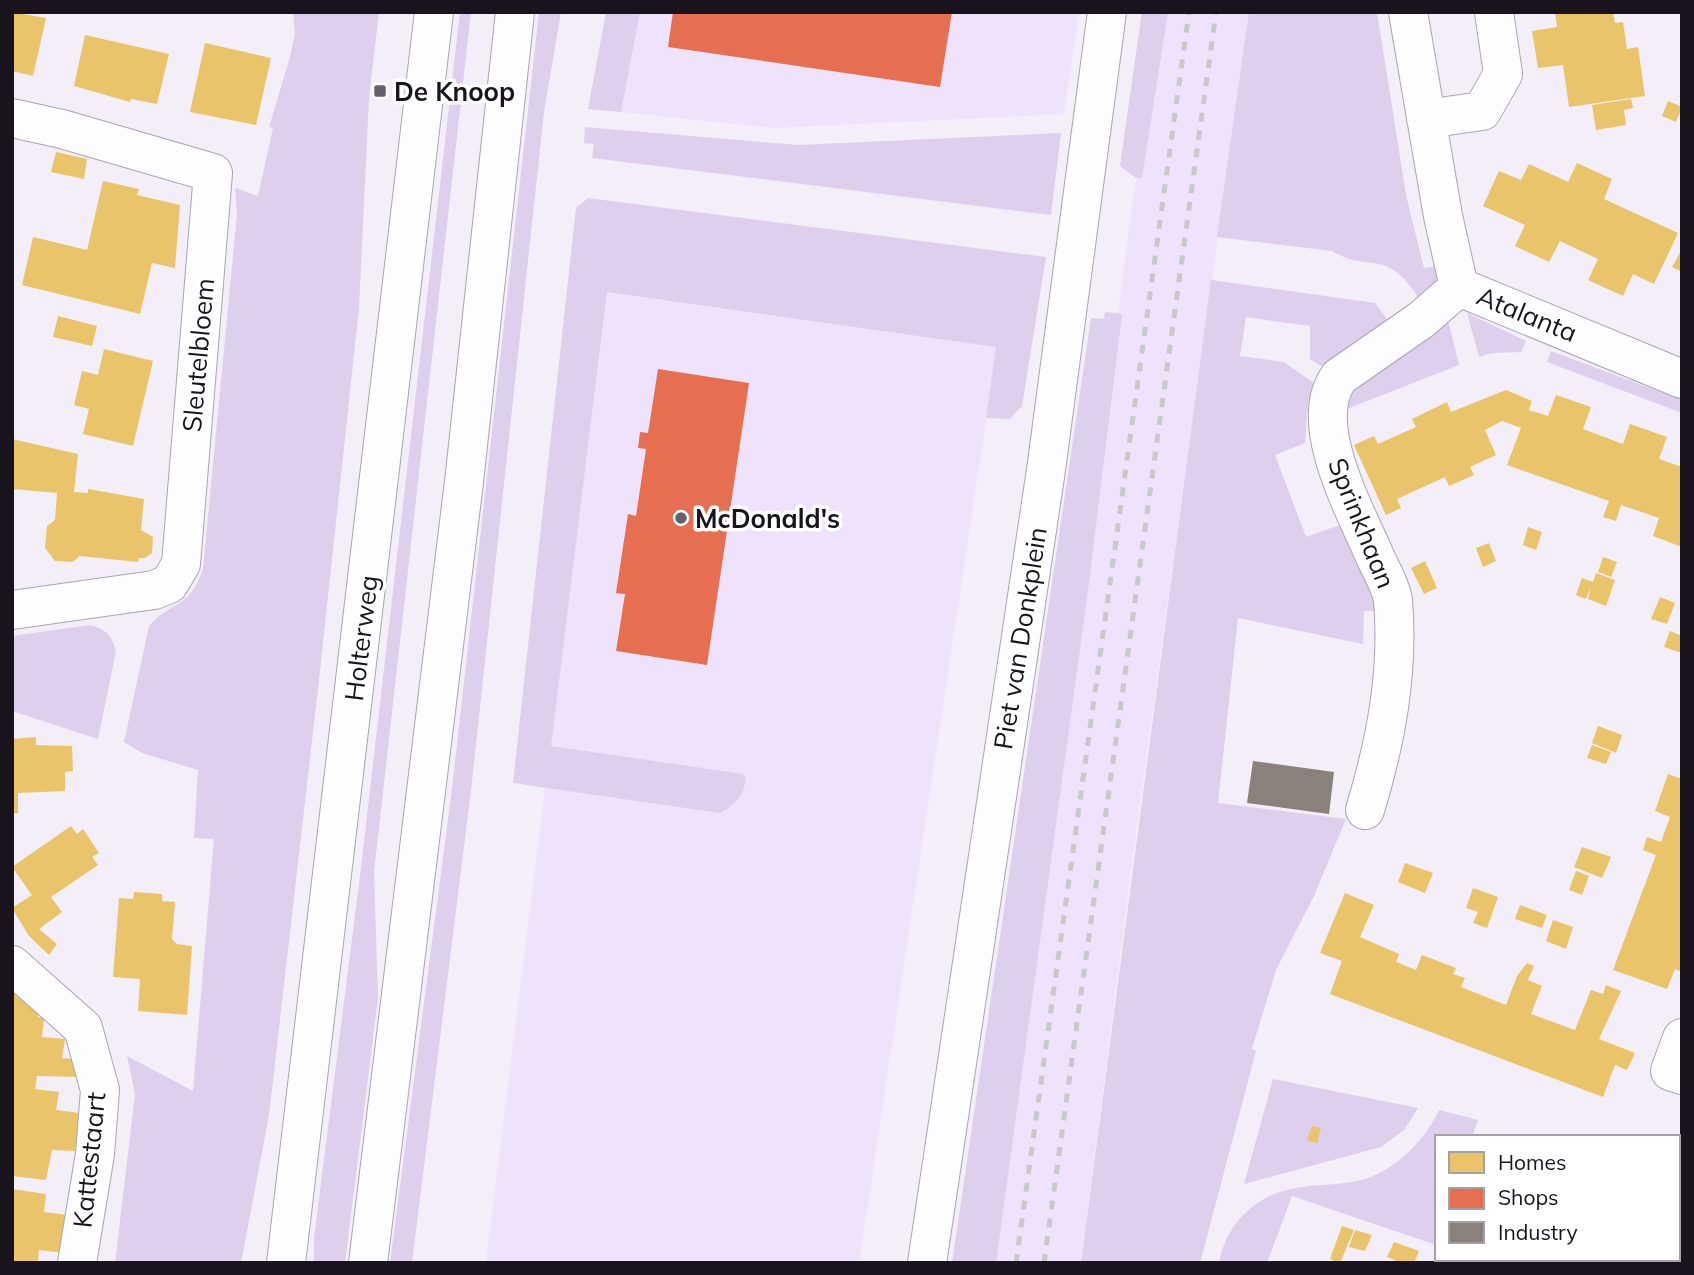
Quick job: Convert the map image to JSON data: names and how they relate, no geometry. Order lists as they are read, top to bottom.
{
  "streets": {
    "street": [
      "Atalanta",
      "Sleutelbloem",
      "Sprinkhaan",
      "Holterweg",
      "Piet van Donkplein",
      "Kattestaart"
    ]
  },
  "crossings": [
    ["Atalanta", "Sprinkhaan"]
  ],
  "places": {
    "transit": ["De Knoop"],
    "other": ["McDonald's"]
  },
  "legend": ["Homes", "Shops", "Industry"]
}
